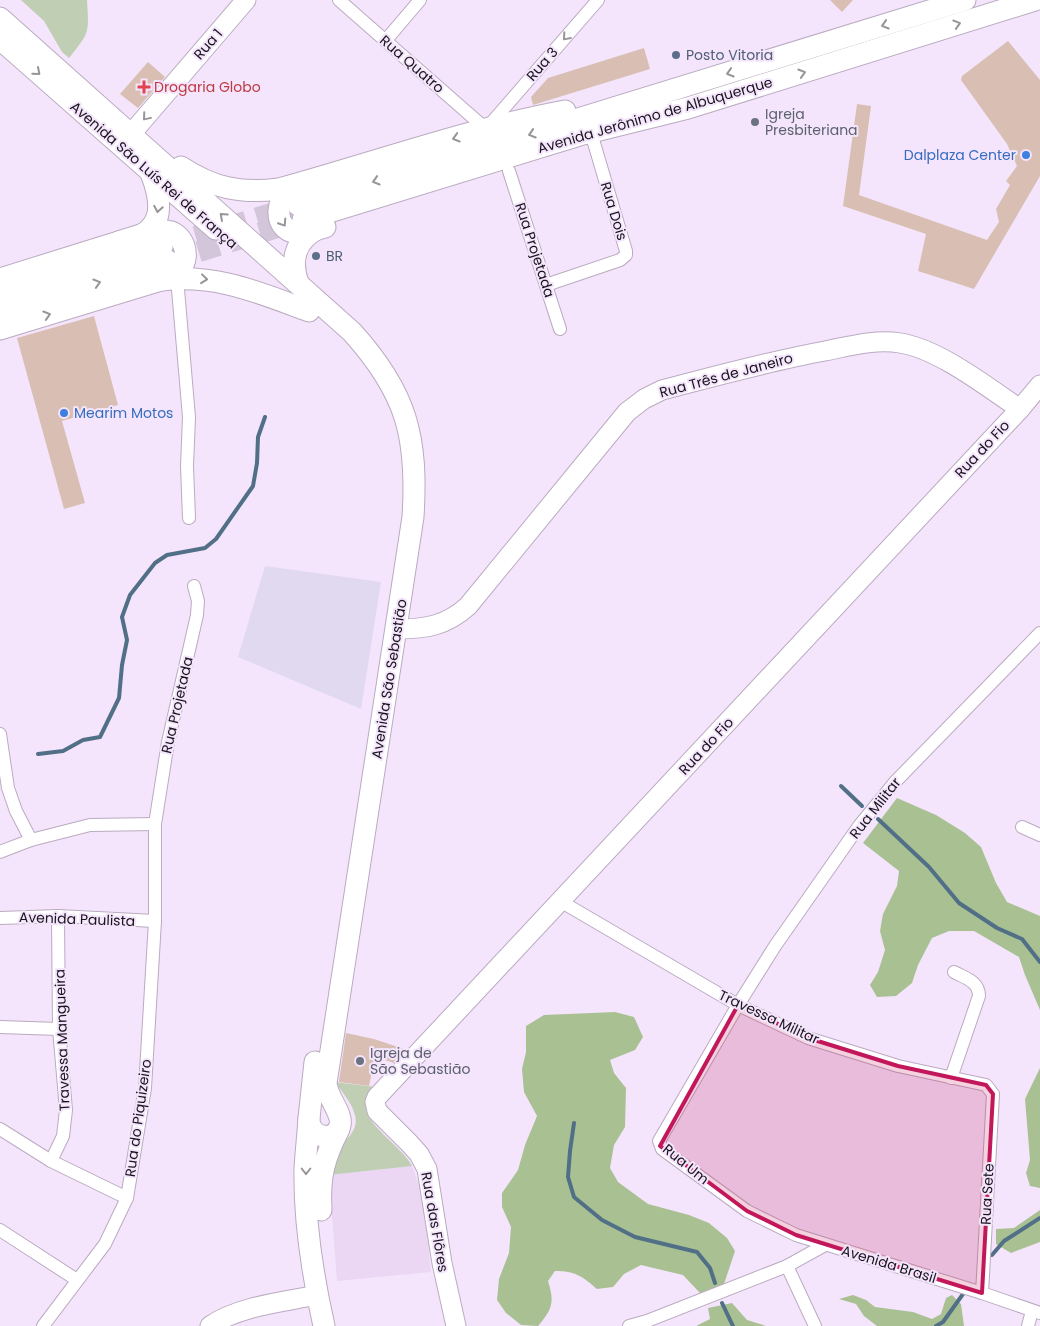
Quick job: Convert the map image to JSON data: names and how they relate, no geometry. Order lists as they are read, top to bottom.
{
  "streets": {
    "main road": ["Avenida Jerônimo de Albuquerque", "Avenida São Luís Rei de França", "Avenida São Sebastião"],
    "street": [
      "Rua 1",
      "Rua Quatro",
      "Rua 3",
      "Rua Dois",
      "Rua Projetada",
      "Rua Três de Janeiro",
      "Rua do Fio",
      "Rua Militar",
      "Avenida Paulista",
      "Travessa Militar",
      "Travessa Mangueira",
      "Rua do Piquizeiro",
      "Rua Um",
      "Rua Sete",
      "Rua das Flôres",
      "Avenida Brasil"
    ]
  },
  "crossings": [
    ["Rua 1", "Avenida São Luís Rei de França"],
    ["Rua Quatro", "Rua 3"],
    ["Avenida São Luís Rei de França", "Avenida São Sebastião"],
    ["Rua Dois", "Rua Projetada"],
    ["Rua Projetada", "Rua do Piquizeiro"],
    ["Rua Três de Janeiro", "Rua do Fio"],
    ["Rua Três de Janeiro", "Avenida São Sebastião"],
    ["Rua do Fio", "Travessa Militar"],
    ["Rua do Fio", "Rua das Flôres"],
    ["Rua Militar", "Travessa Militar"],
    ["Rua Militar", "Rua Um"],
    ["Avenida Paulista", "Travessa Mangueira"],
    ["Avenida Paulista", "Rua do Piquizeiro"],
    ["Travessa Militar", "Rua Um"],
    ["Travessa Militar", "Rua Sete"],
    ["Rua Um", "Avenida Brasil"],
    ["Rua Sete", "Avenida Brasil"]
  ],
  "one_way": ["Rua 1", "Rua 3"],
  "places": {
    "other": [
      "Posto Vitoria",
      "Igreja Presbiteriana",
      "Dalplaza Center",
      "BR",
      "Mearim Motos",
      "Igreja de São Sebastião"
    ],
    "health": ["Drogaria Globo"]
  }
}
